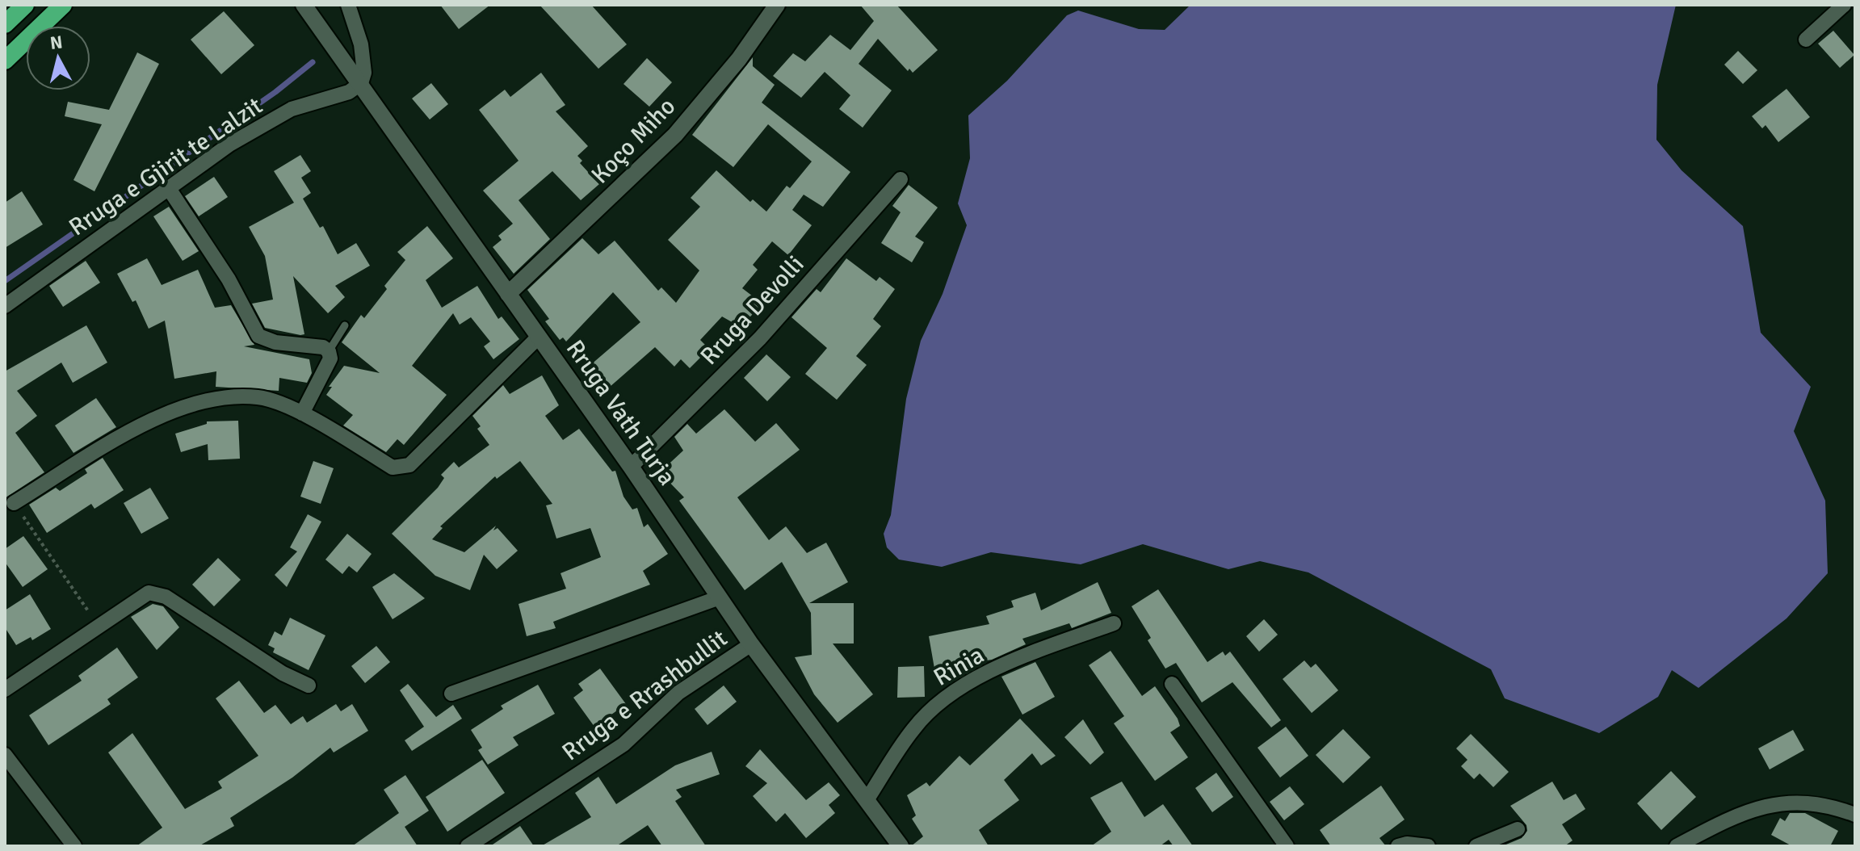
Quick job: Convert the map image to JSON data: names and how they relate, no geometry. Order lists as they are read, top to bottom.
{
  "streets": {
    "street": [
      "Koço Miho",
      "Rruga e Gjirit te Lalzit",
      "Rruga Devolli",
      "Rruga Vath Turja",
      "Rinia",
      "Rruga e Rrashbullit"
    ]
  },
  "crossings": [
    ["Koço Miho", "Rruga Vath Turja"],
    ["Rruga e Gjirit te Lalzit", "Rruga Vath Turja"],
    ["Rruga Devolli", "Rruga Vath Turja"],
    ["Rruga Vath Turja", "Rinia"],
    ["Rruga Vath Turja", "Rruga e Rrashbullit"]
  ],
  "north": "top"
}
